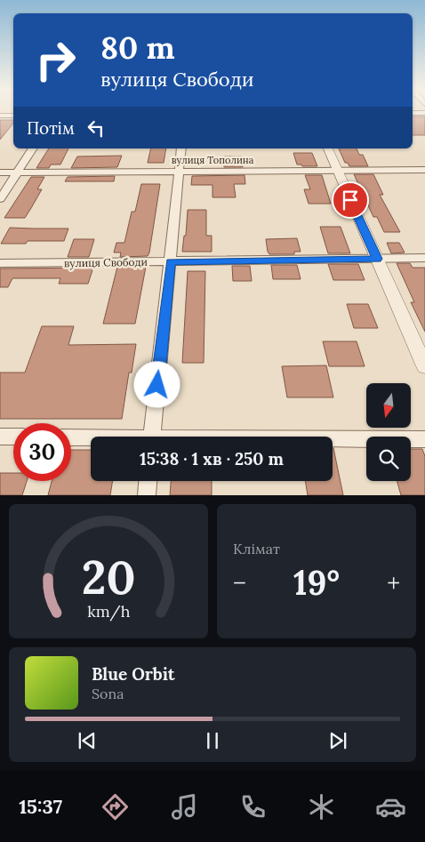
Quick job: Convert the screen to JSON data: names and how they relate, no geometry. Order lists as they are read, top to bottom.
{
  "streets": {
    "street": ["вулиця Тополина", "вулиця Свободи"]
  },
  "north": "bottom",
  "page": {
    "turn": ["80 m", "вулиця Свободи"],
    "then": "Потім",
    "limit": "30",
    "trip": "15:38 · 1 хв · 250 m",
    "tile": "Клімат",
    "heat": ["−", "19°", "+"],
    "song": ["Blue Orbit", "Sona"],
    "tabs": "15:37",
    "gauge": ["20", "km/h"]
  }
}
